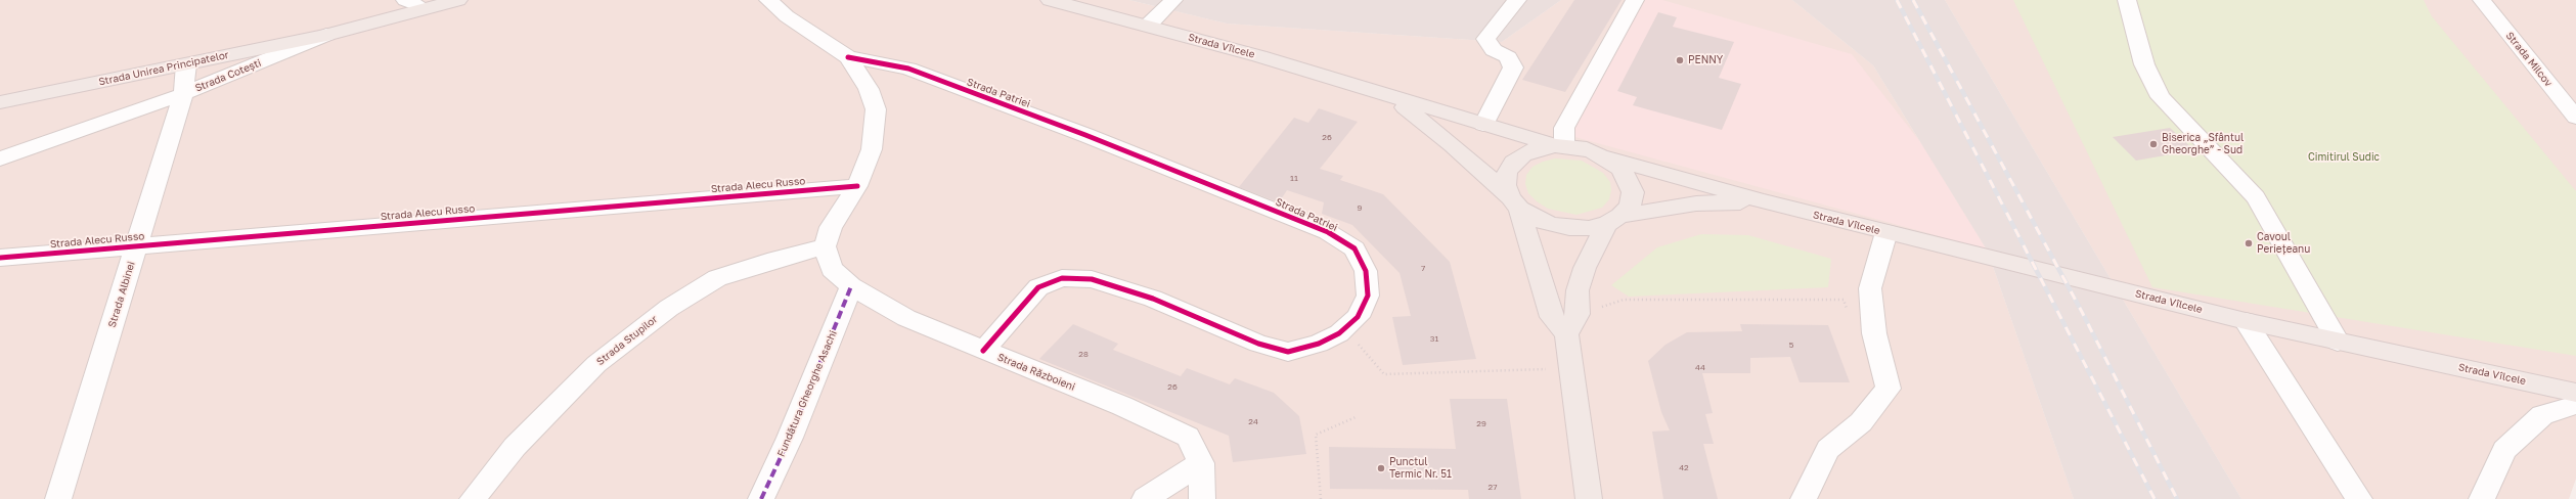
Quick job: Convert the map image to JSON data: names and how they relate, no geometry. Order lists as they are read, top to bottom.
{
  "streets": {
    "main road": ["Strada Vîlcele", "Strada Unirea Principatelor", "Strada Cotești"],
    "street": [
      "Strada Milcov",
      "Strada Patriei",
      "Strada Alecu Russo",
      "Strada Albinei",
      "Strada Stupilor",
      "Strada Războieni",
      "Fundătura Gheorghe Asachi"
    ]
  },
  "crossings": [
    ["Strada Unirea Principatelor", "Strada Cotești"],
    ["Strada Unirea Principatelor", "Strada Albinei"],
    ["Strada Cotești", "Strada Albinei"],
    ["Strada Patriei", "Strada Războieni"],
    ["Strada Alecu Russo", "Strada Albinei"],
    ["Strada Stupilor", "Strada Războieni"],
    ["Strada Războieni", "Fundătura Gheorghe Asachi"]
  ],
  "parks": ["Cimitirul Sudic"],
  "places": [
    "PENNY",
    "Biserica „Sfântul Gheorghe” - Sud",
    "Cavoul Periețeanu",
    "Punctul Termic Nr. 51"
  ],
  "house_numbers": [
    "26",
    "11",
    "9",
    "7",
    "31",
    "5",
    "28",
    "44",
    "26",
    "24",
    "29",
    "42",
    "27"
  ]
}
